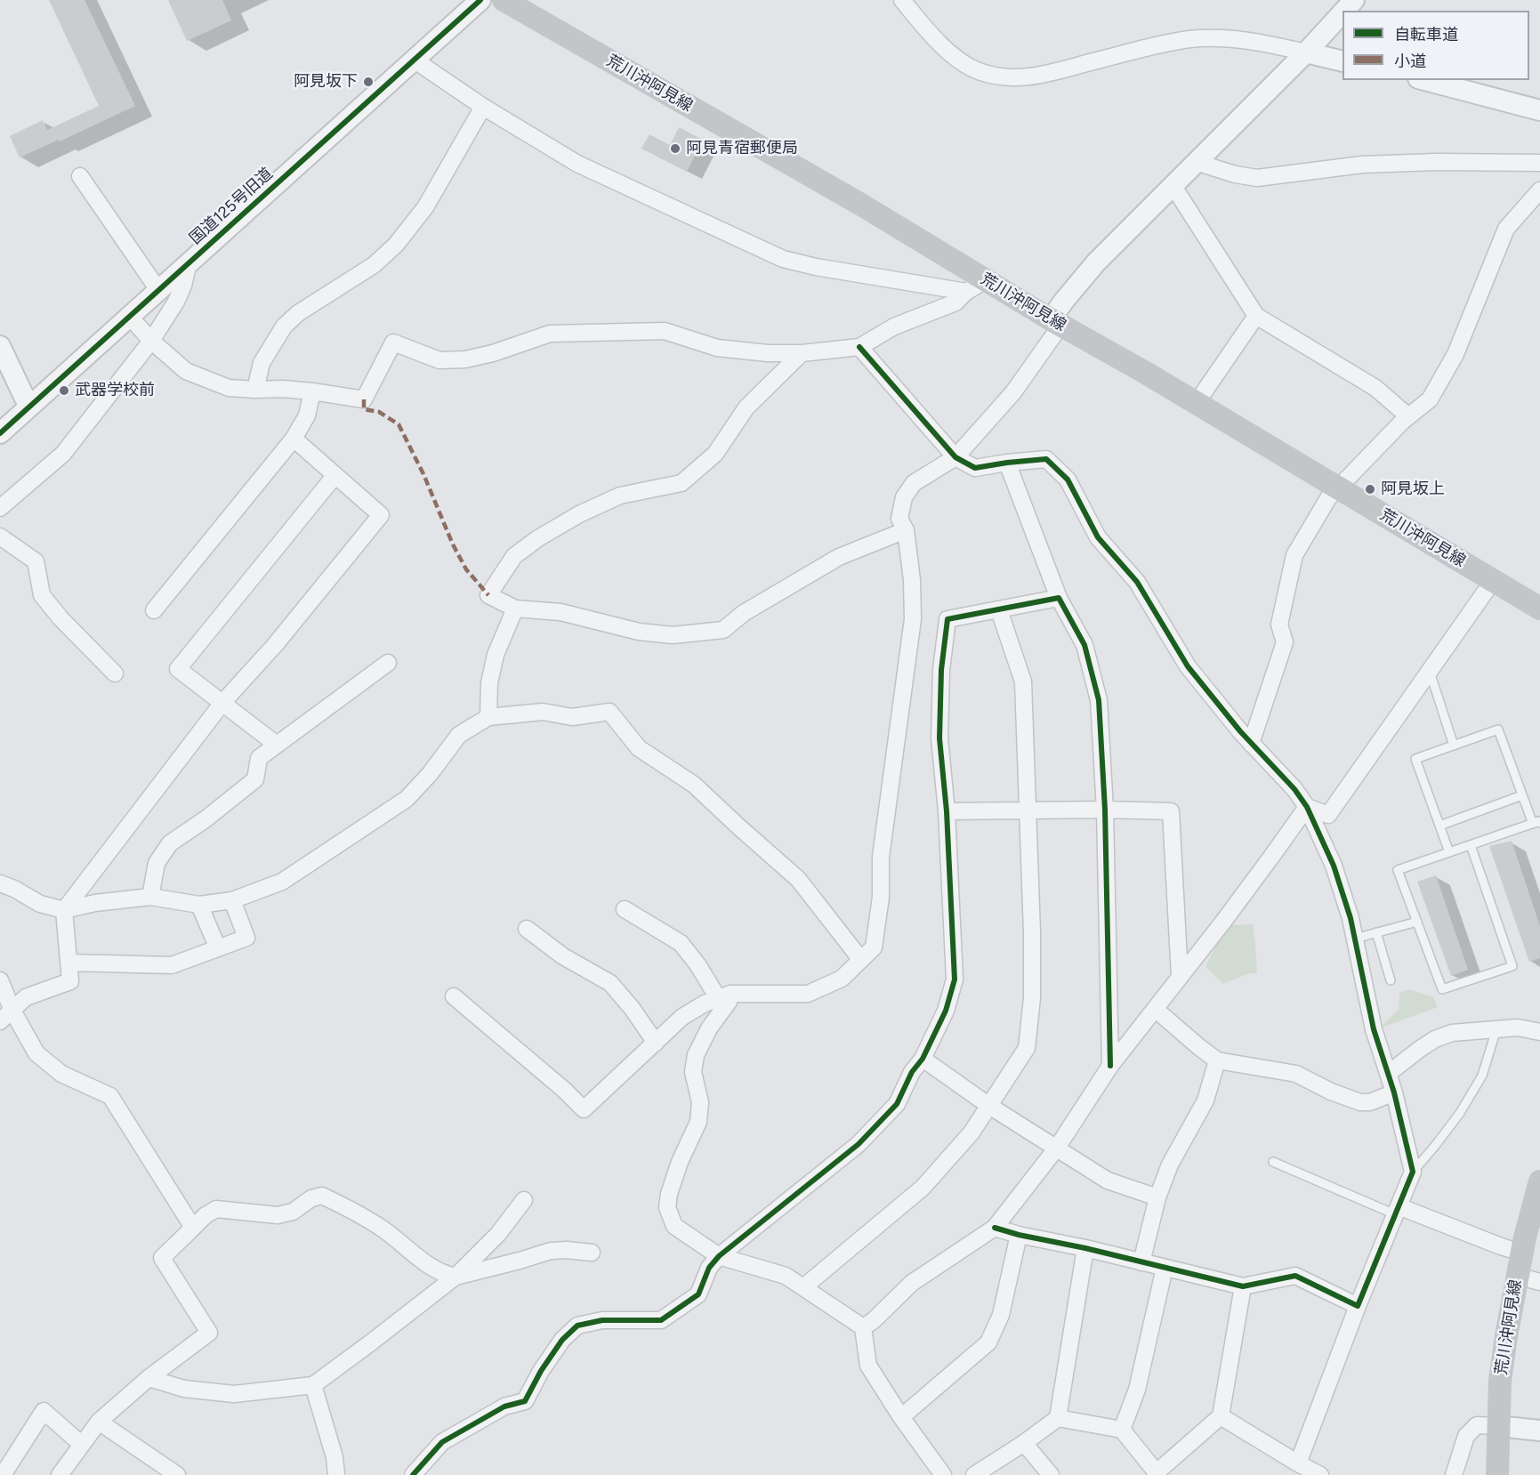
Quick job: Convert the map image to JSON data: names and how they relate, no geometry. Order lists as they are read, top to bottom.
{
  "streets": {
    "main road": ["荒川沖阿見線"],
    "street": ["国道125号旧道"]
  },
  "places": [
    "阿見坂下",
    "阿見青宿郵便局",
    "武器学校前",
    "阿見坂上"
  ],
  "legend": ["自転車道", "小道"]
}
